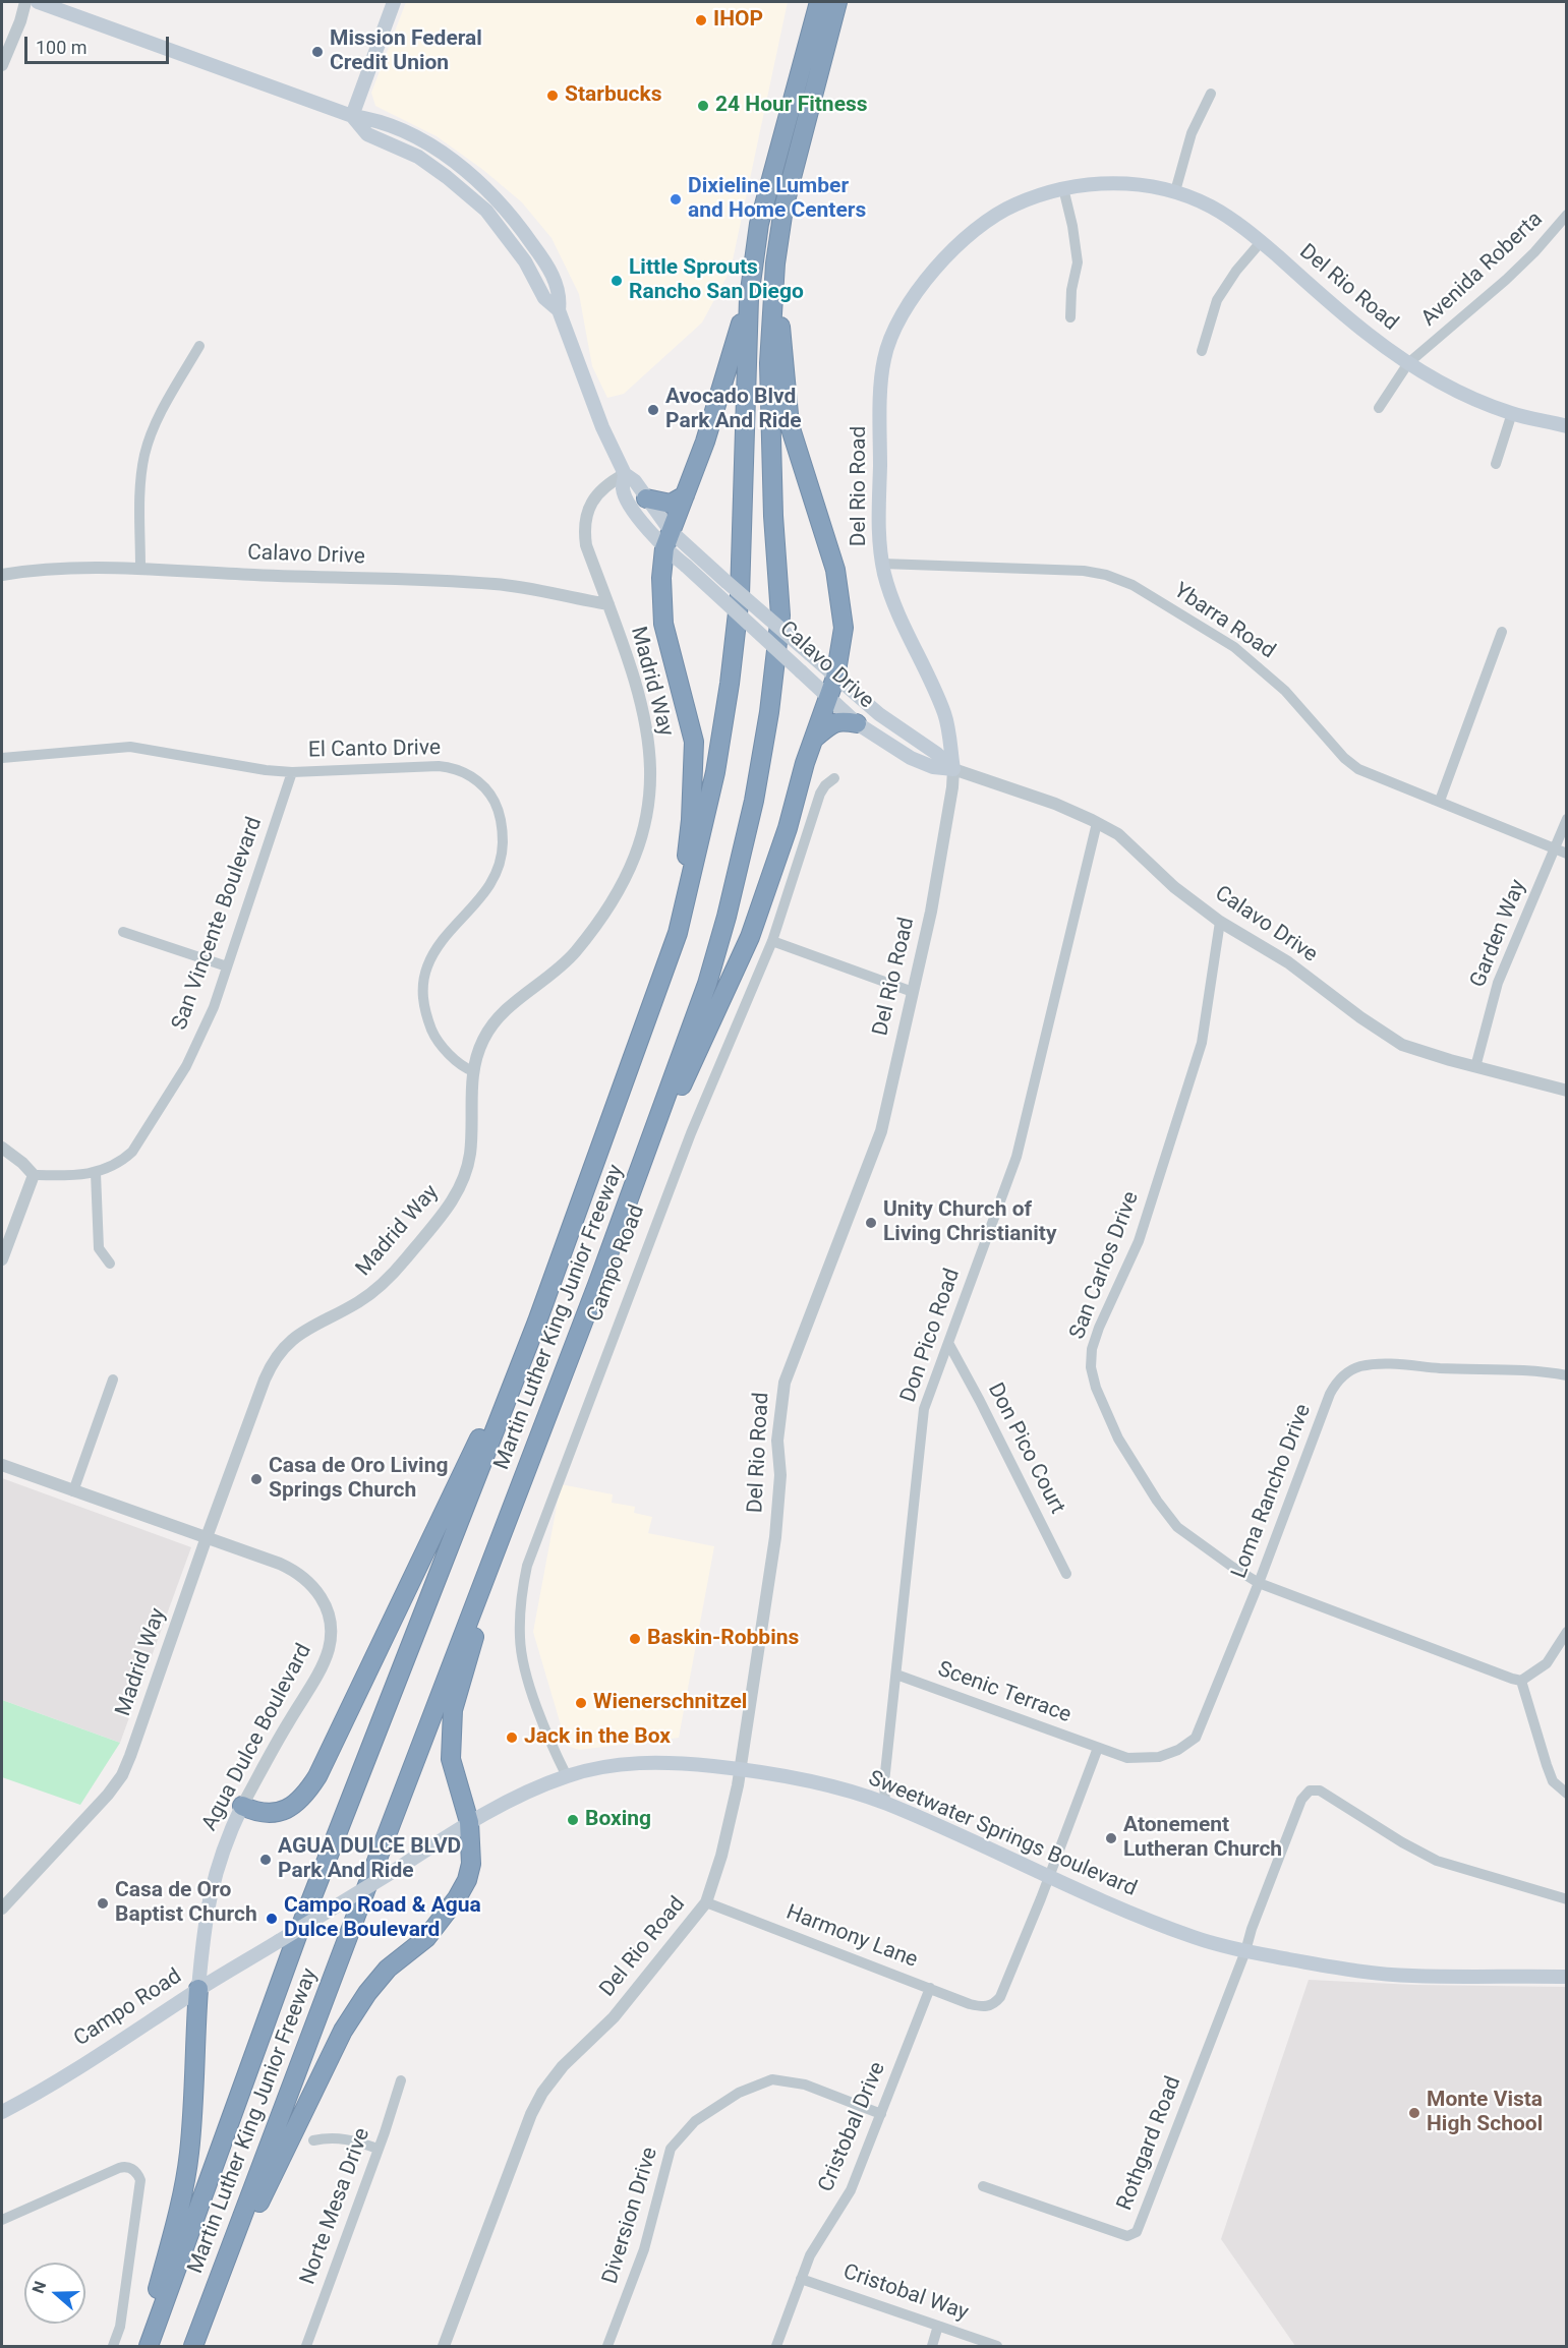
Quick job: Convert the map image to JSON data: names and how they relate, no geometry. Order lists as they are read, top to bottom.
{
  "streets": {
    "highway": ["Martin Luther King Junior Freeway"],
    "main road": [
      "Del Rio Road",
      "Calavo Drive",
      "Campo Road",
      "Agua Dulce Boulevard",
      "Sweetwater Springs Boulevard"
    ],
    "street": [
      "Avenida Roberta",
      "Ybarra Road",
      "Madrid Way",
      "El Canto Drive",
      "San Vincente Boulevard",
      "Garden Way",
      "San Carlos Drive",
      "Don Pico Road",
      "Don Pico Court",
      "Loma Rancho Drive",
      "Scenic Terrace",
      "Harmony Lane",
      "Cristobal Drive",
      "Rothgard Road",
      "Norte Mesa Drive",
      "Diversion Drive",
      "Cristobal Way"
    ]
  },
  "crossings": [
    ["Avenida Roberta", "Del Rio Road"],
    ["Del Rio Road", "Calavo Drive"],
    ["Del Rio Road", "Ybarra Road"],
    ["Del Rio Road", "Sweetwater Springs Boulevard"],
    ["Del Rio Road", "Harmony Lane"],
    ["Calavo Drive", "Madrid Way"],
    ["Calavo Drive", "Garden Way"],
    ["Calavo Drive", "San Carlos Drive"],
    ["Calavo Drive", "Don Pico Road"],
    ["Ybarra Road", "Garden Way"],
    ["Madrid Way", "El Canto Drive"],
    ["Madrid Way", "Agua Dulce Boulevard"],
    ["El Canto Drive", "San Vincente Boulevard"],
    ["Campo Road", "Agua Dulce Boulevard"],
    ["Campo Road", "Sweetwater Springs Boulevard"],
    ["San Carlos Drive", "Loma Rancho Drive"],
    ["Don Pico Road", "Don Pico Court"],
    ["Don Pico Road", "Scenic Terrace"],
    ["Don Pico Road", "Sweetwater Springs Boulevard"],
    ["Loma Rancho Drive", "Scenic Terrace"],
    ["Sweetwater Springs Boulevard", "Harmony Lane"],
    ["Sweetwater Springs Boulevard", "Rothgard Road"],
    ["Harmony Lane", "Cristobal Drive"],
    ["Cristobal Drive", "Diversion Drive"],
    ["Cristobal Drive", "Cristobal Way"]
  ],
  "places": [
    "IHOP",
    "Mission Federal Credit Union",
    "Starbucks",
    "24 Hour Fitness",
    "Dixieline Lumber and Home Centers",
    "Little Sprouts Rancho San Diego",
    "Avocado Blvd Park And Ride",
    "Unity Church of Living Christianity",
    "Casa de Oro Living Springs Church",
    "Baskin-Robbins",
    "Wienerschnitzel",
    "Jack in the Box",
    "Boxing",
    "Atonement Lutheran Church",
    "AGUA DULCE BLVD Park And Ride",
    "Casa de Oro Baptist Church",
    "Campo Road & Agua Dulce Boulevard",
    "Monte Vista High School"
  ],
  "scale_bar": "100 m",
  "north": "left"
}
